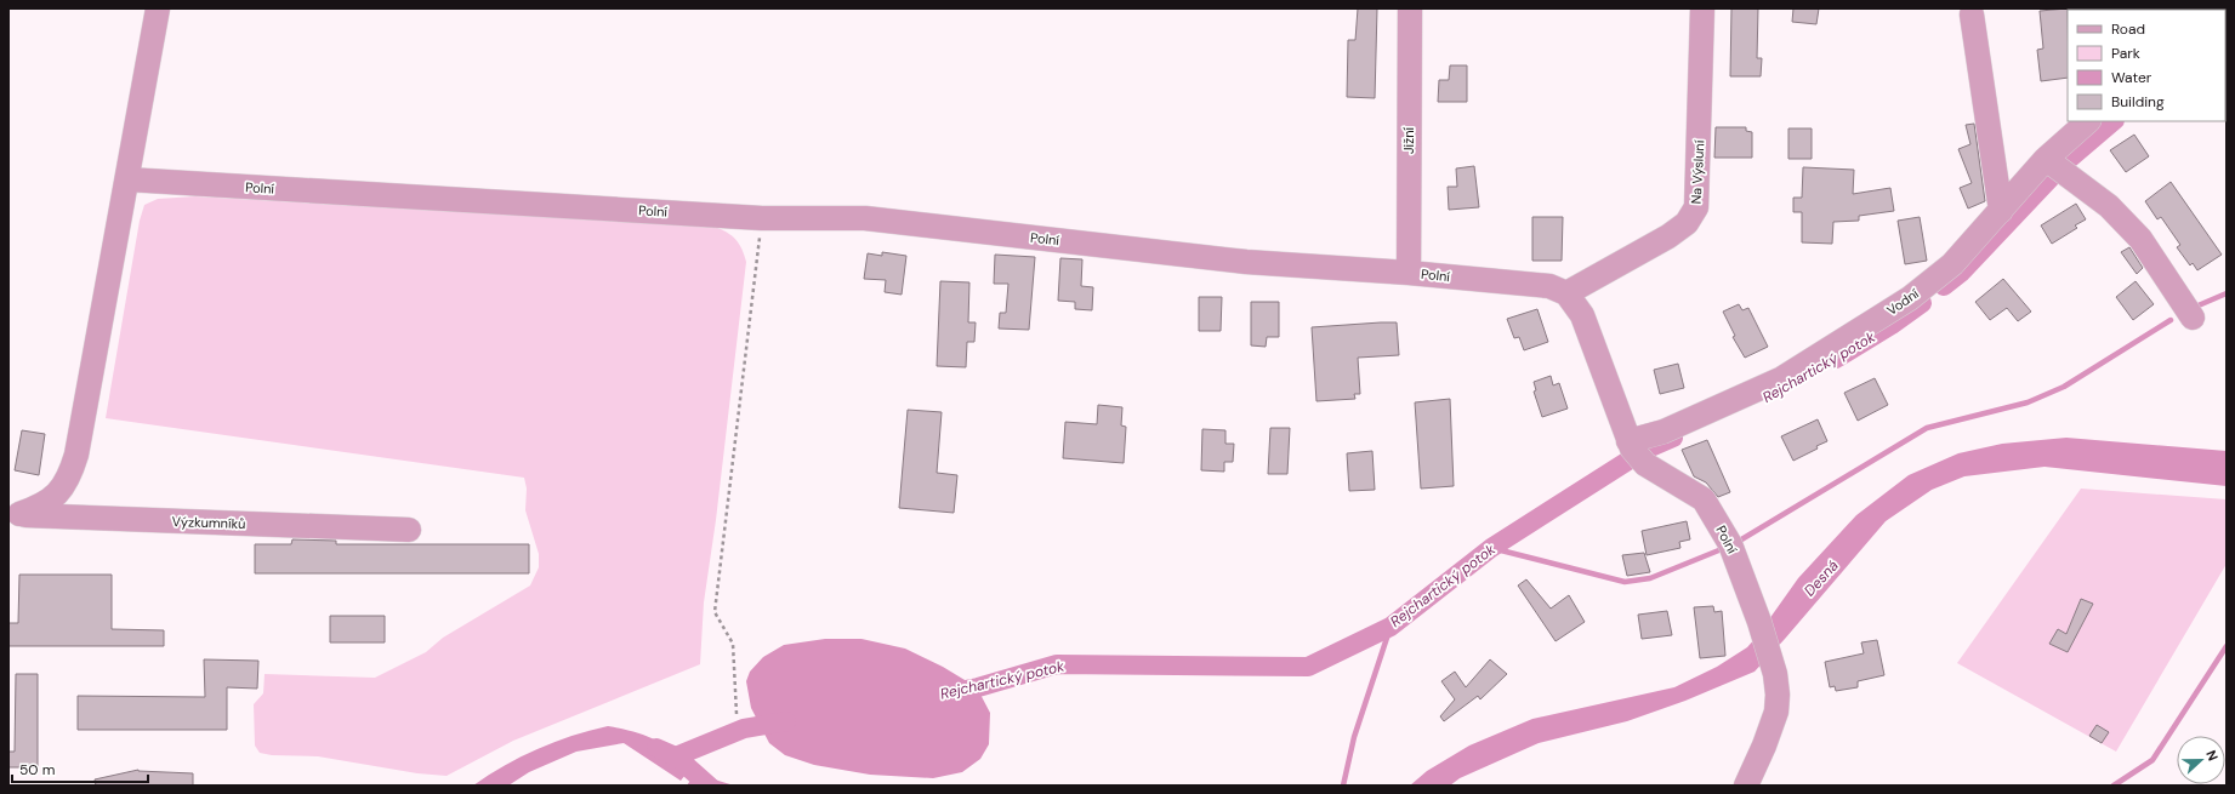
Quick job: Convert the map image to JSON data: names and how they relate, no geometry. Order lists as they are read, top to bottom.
{
  "streets": {
    "street": [
      "Jižní",
      "Na Výsluní",
      "Polní",
      "Vodní",
      "Výzkumníků"
    ]
  },
  "crossings": [
    ["Jižní", "Polní"],
    ["Na Výsluní", "Polní"],
    ["Polní", "Vodní"]
  ],
  "water": ["Rejchartický potok", "Desná"],
  "legend": [
    "Road",
    "Park",
    "Water",
    "Building"
  ],
  "scale_bar": "50 m",
  "north": "right"
}
